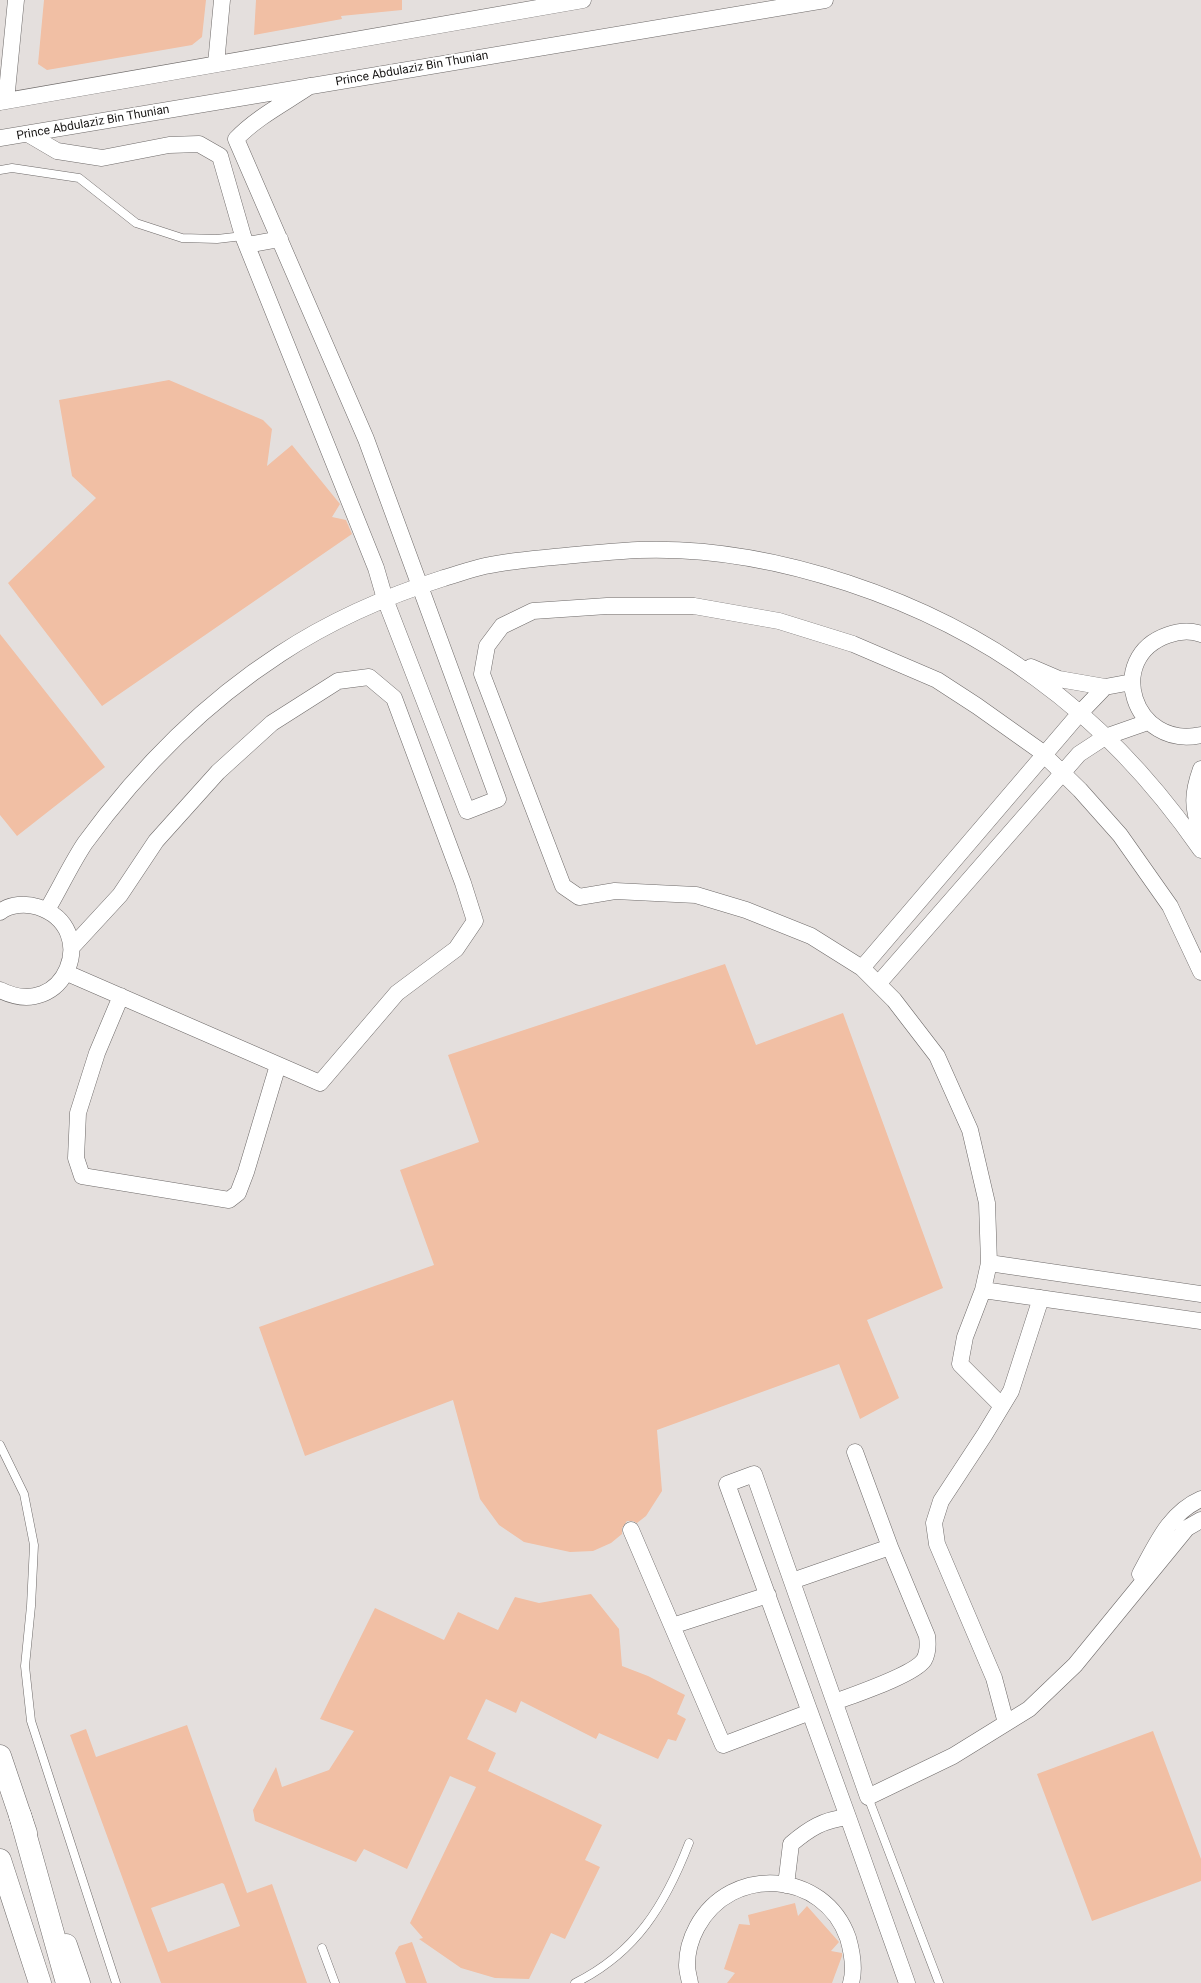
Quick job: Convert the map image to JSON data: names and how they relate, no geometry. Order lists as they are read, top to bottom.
{
  "streets": {
    "street": ["Prince Abdulaziz Bin Thunian"]
  }
}
